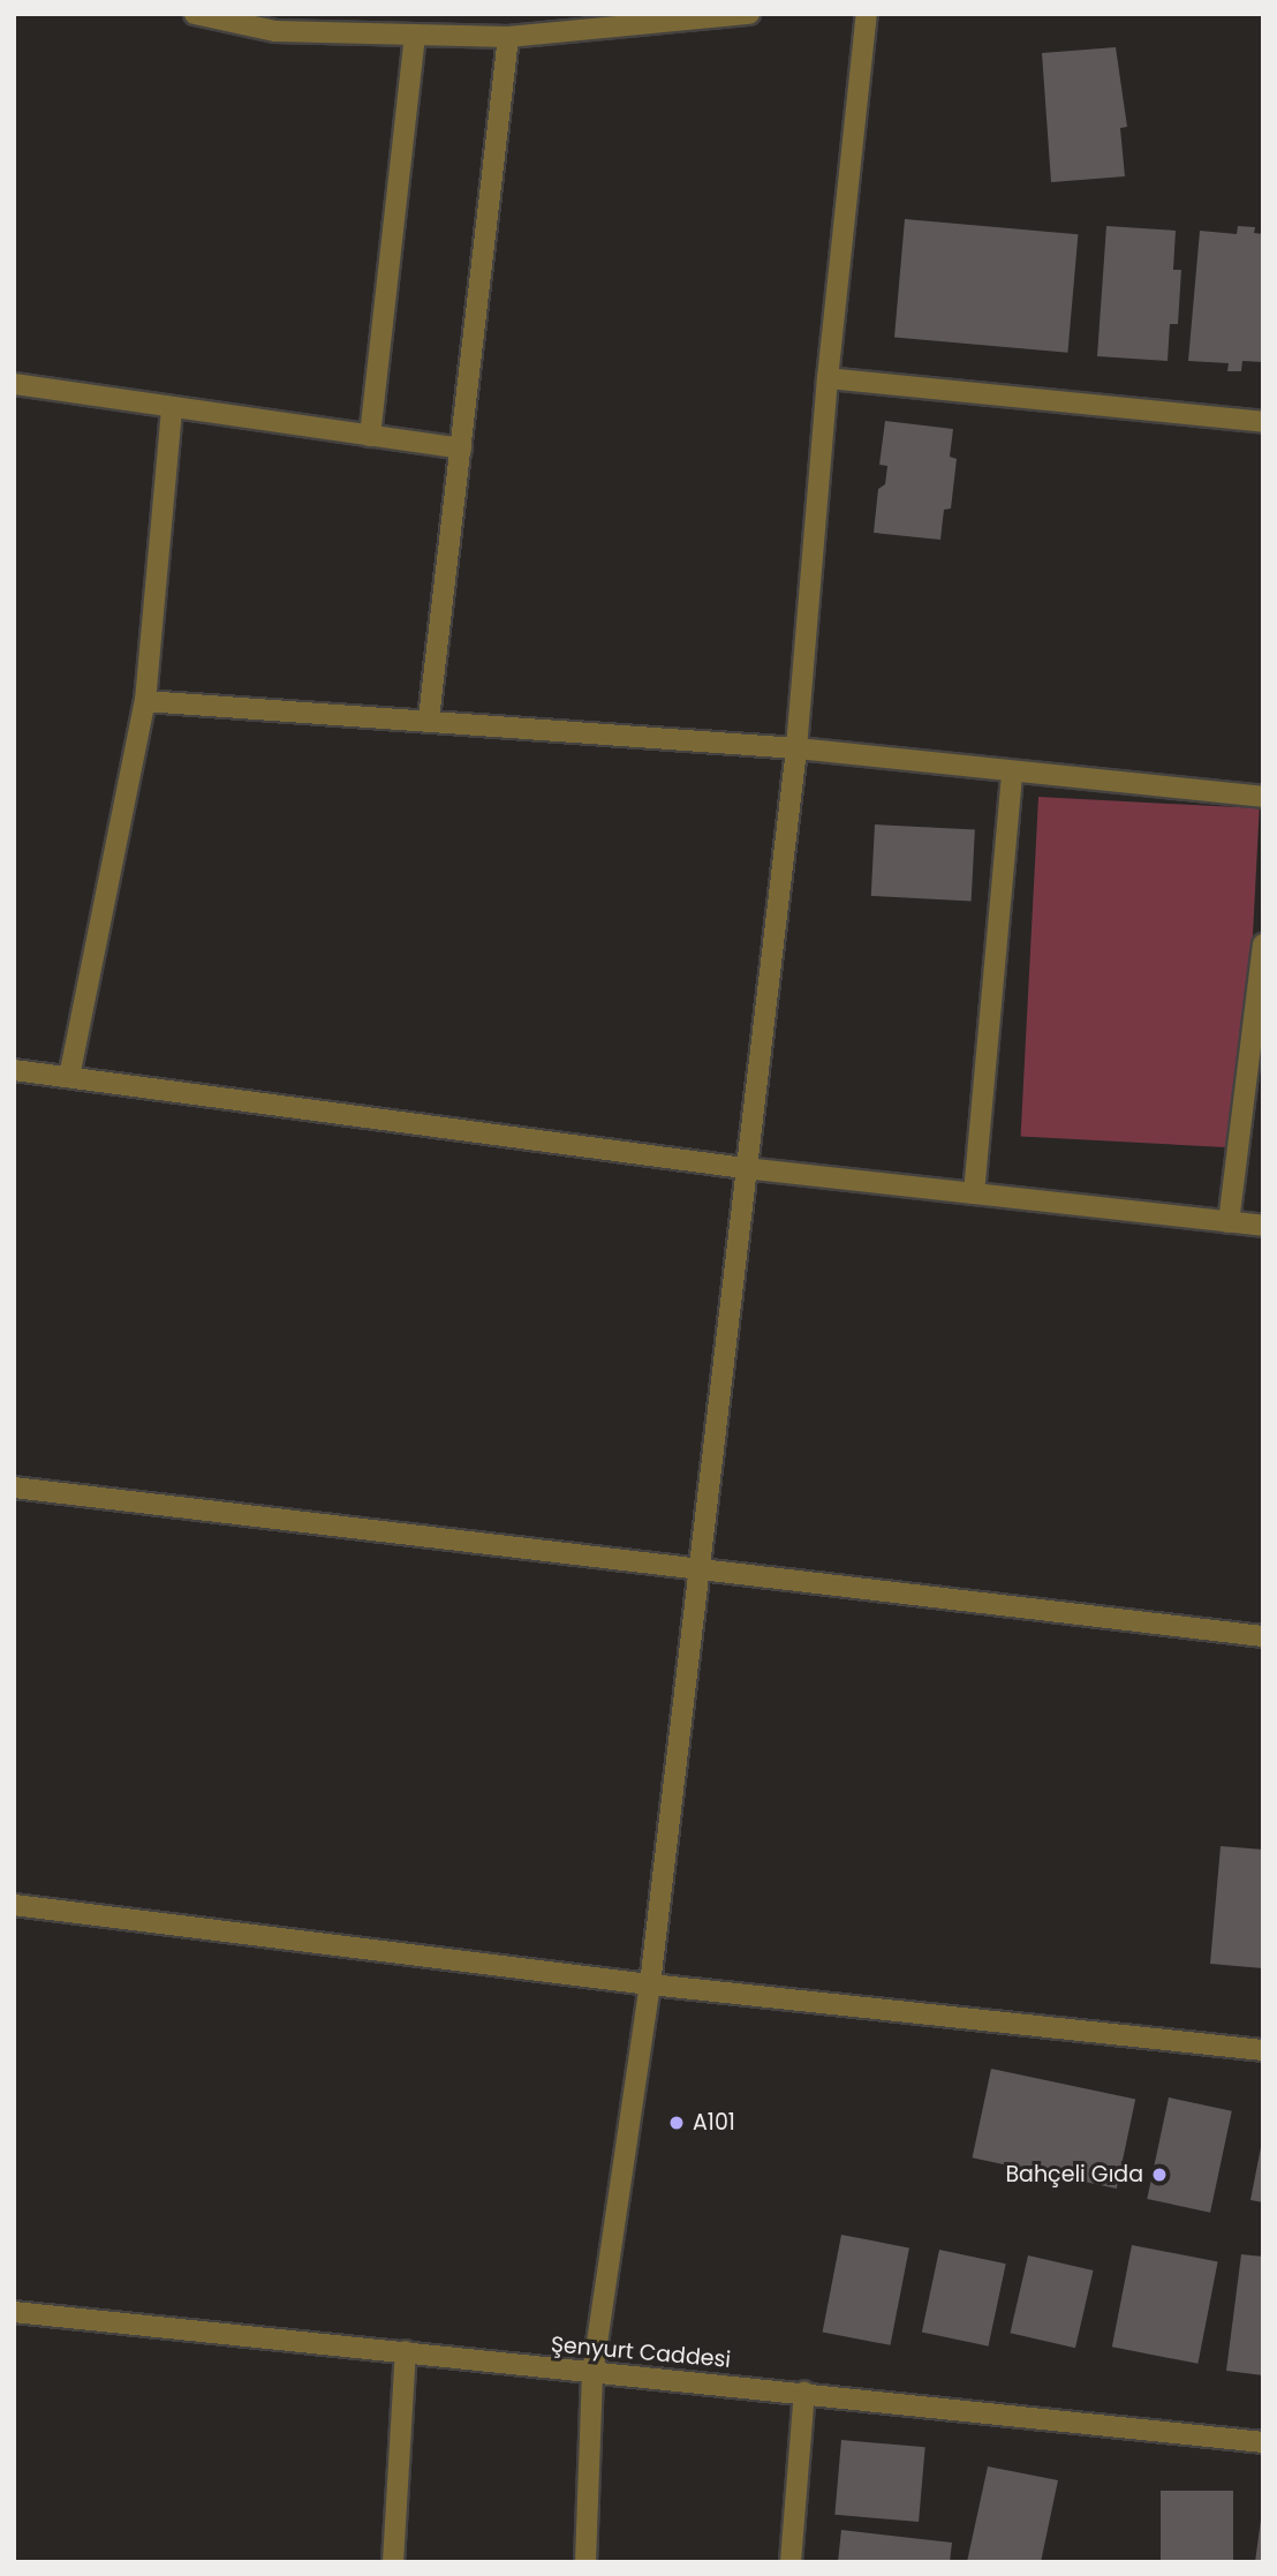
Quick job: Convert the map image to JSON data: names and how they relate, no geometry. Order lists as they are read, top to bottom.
{
  "streets": {
    "street": ["Şenyurt Caddesi"]
  },
  "places": ["A101", "Bahçeli Gıda"]
}
